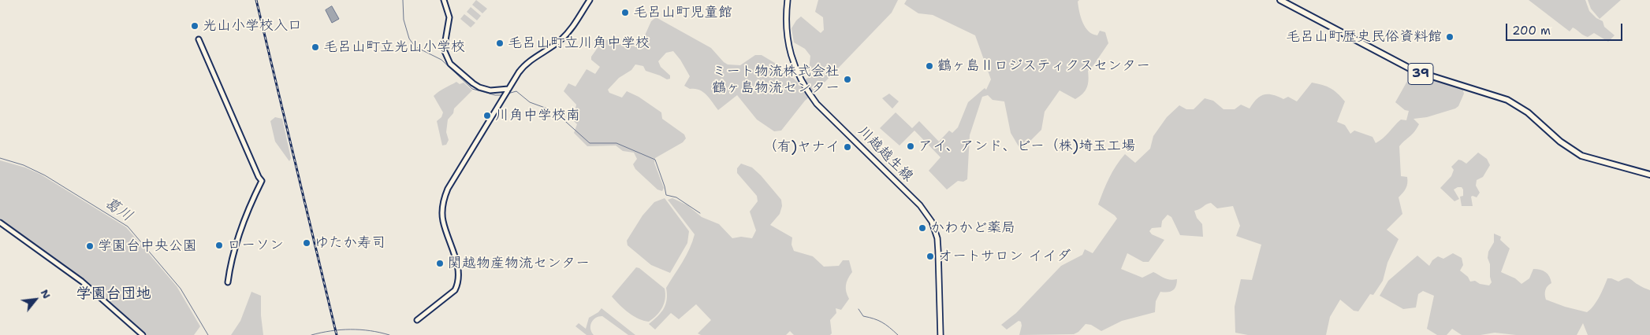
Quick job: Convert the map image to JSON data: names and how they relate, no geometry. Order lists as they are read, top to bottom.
{
  "streets": {
    "main road": ["39", "川越越生線"]
  },
  "districts": ["学園台団地"],
  "water": ["葛川"],
  "places": [
    "毛呂山町児童館",
    "光山小学校入口",
    "毛呂山町歴史民俗資料館",
    "毛呂山町立川角中学校",
    "毛呂山町立光山小学校",
    "鶴ヶ島Ⅱロジスティクスセンター",
    "ミート物流株式会社 鶴ヶ島物流センター",
    "川角中学校南",
    "アイ、アンド、ビー（株)埼玉工場",
    "（有)ヤナイ",
    "かわかど薬局",
    "ゆたか寿司",
    "ローソン",
    "学園台中央公園",
    "オートサロン イイダ",
    "関越物産物流センター"
  ],
  "scale_bar": "200 m",
  "north": "top right"
}
